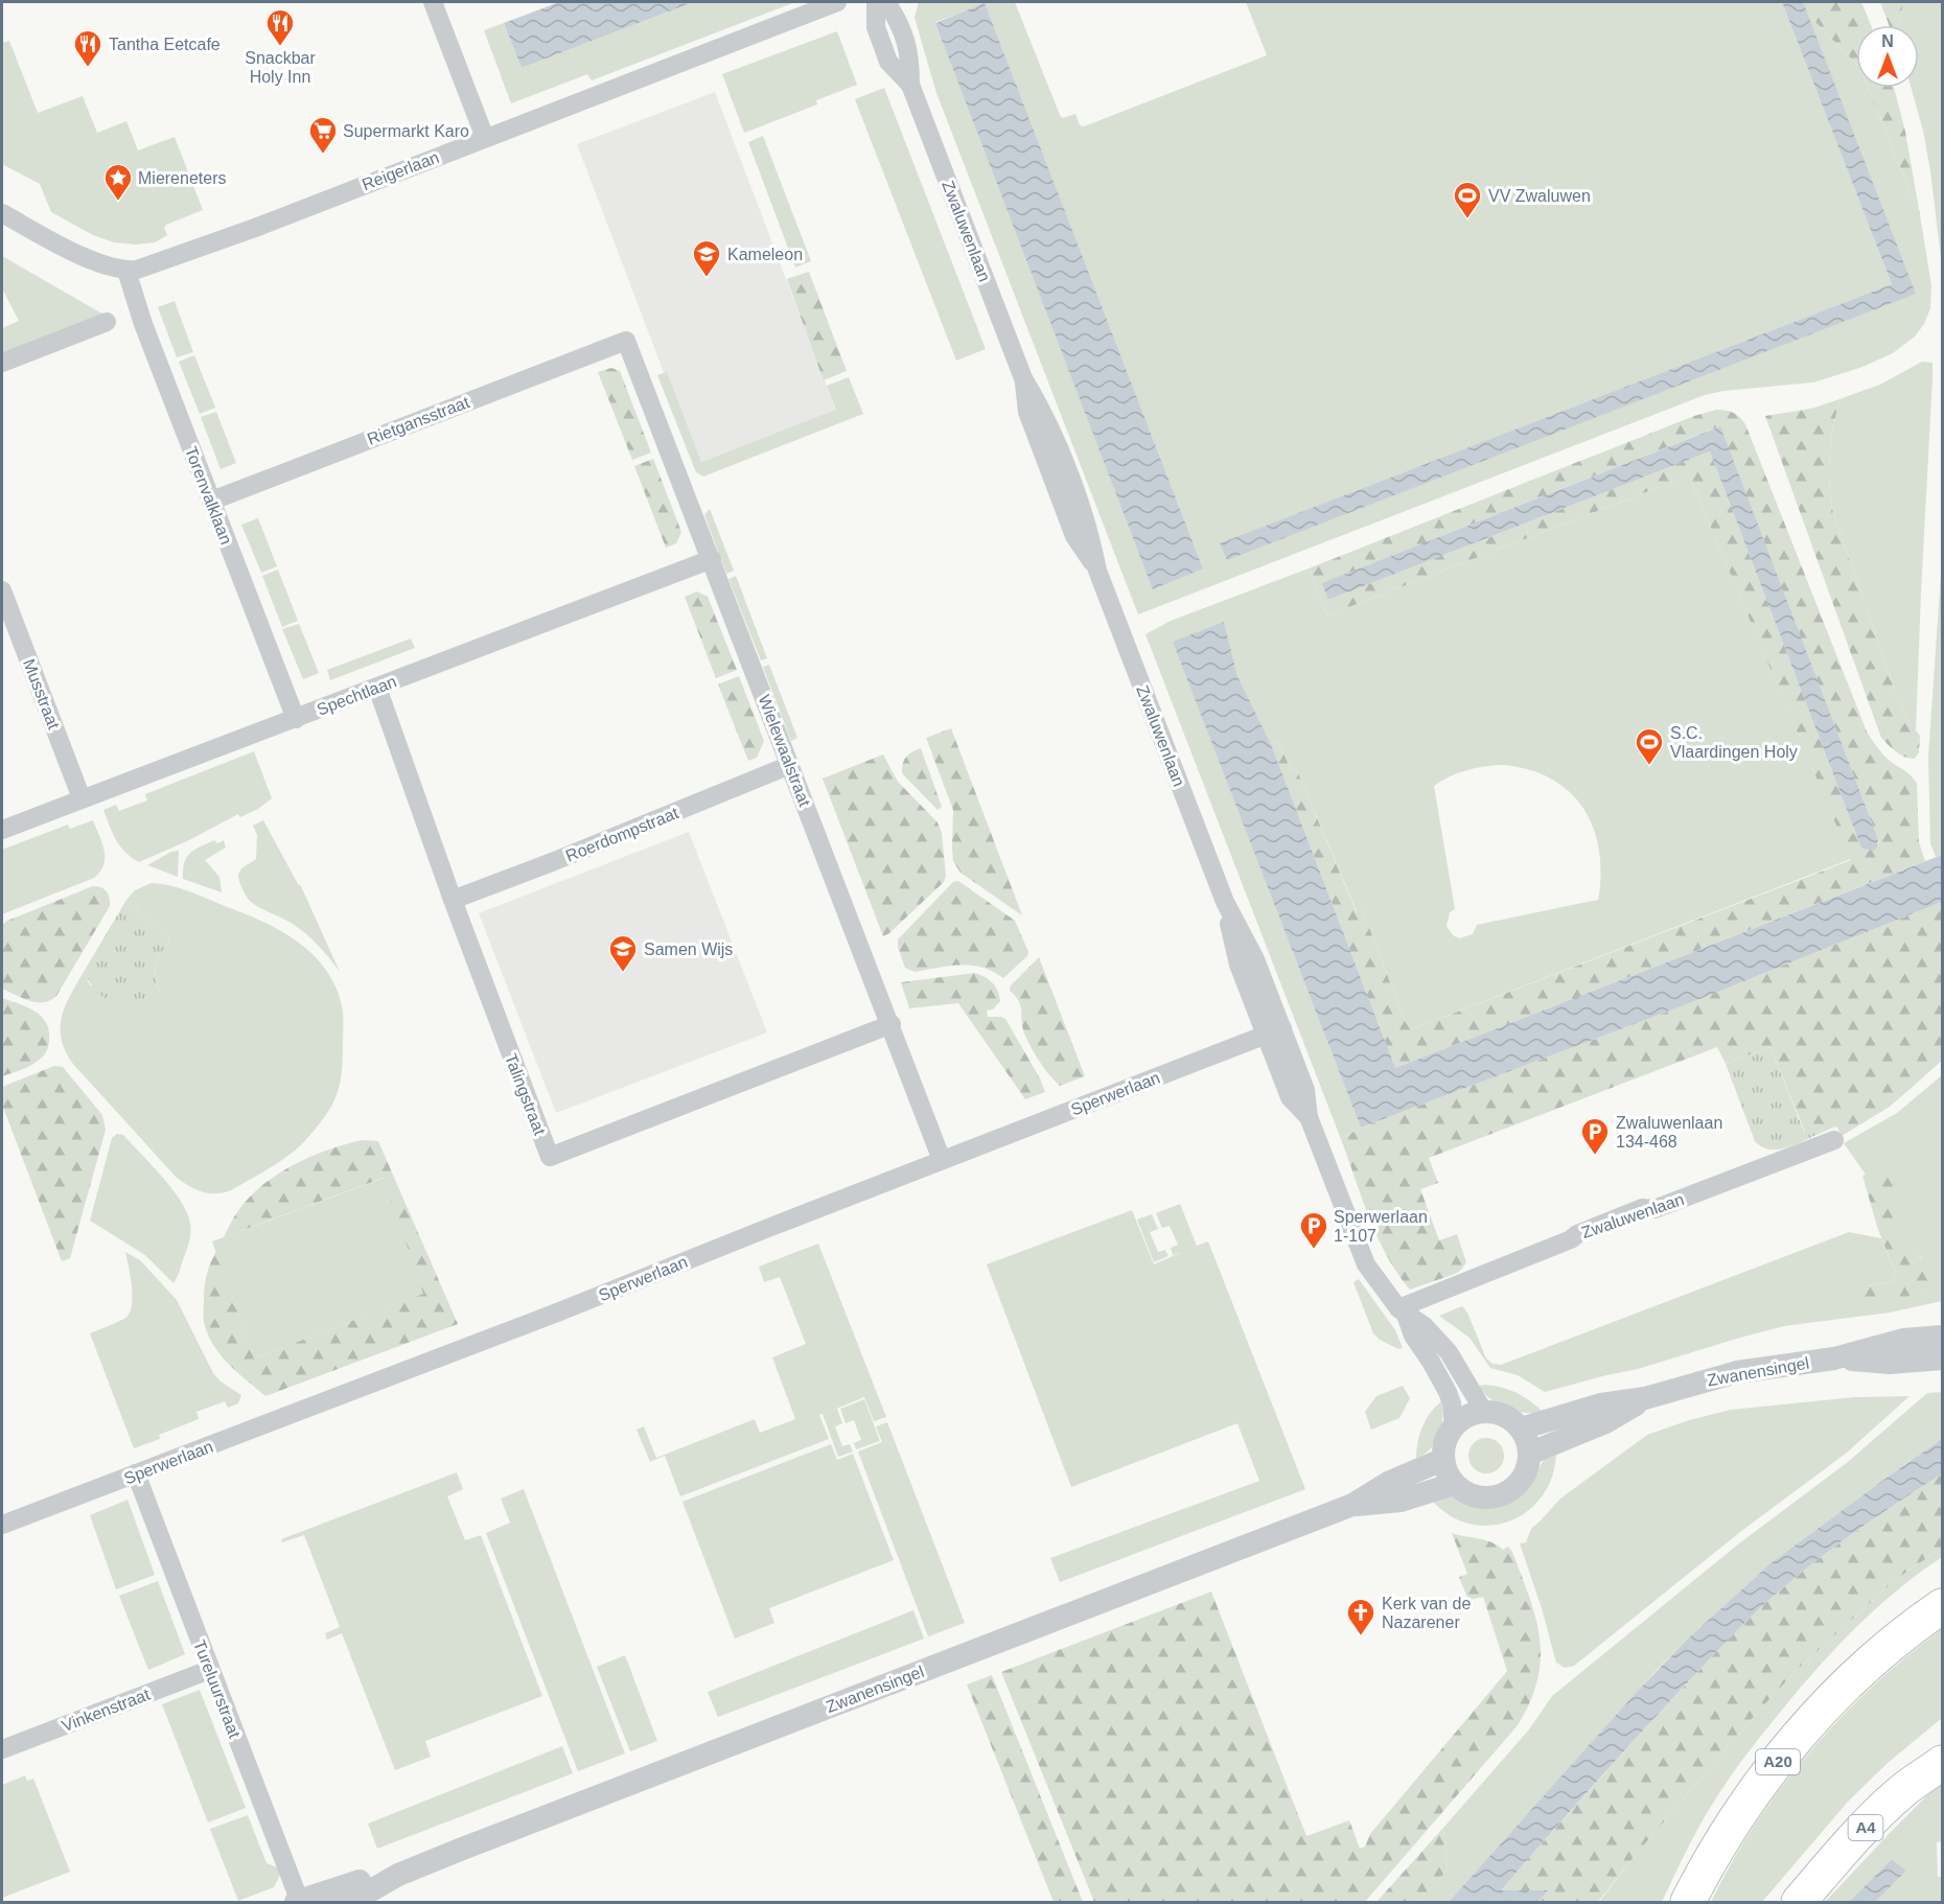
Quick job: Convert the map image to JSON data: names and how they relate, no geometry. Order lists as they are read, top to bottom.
{
  "streets": {
    "highway": ["A20", "A4"],
    "street": [
      "Reigerlaan",
      "Zwaluwenlaan",
      "Rietgansstraat",
      "Torenvalklaan",
      "Musstraat",
      "Spechtlaan",
      "Wielewaalstraat",
      "Roerdompstraat",
      "Sperwerlaan",
      "Talingstraat",
      "Zwanensingel",
      "Tureluurstraat",
      "Vinkenstraat"
    ]
  },
  "crossings": [
    ["Reigerlaan", "Torenvalklaan"],
    ["Zwaluwenlaan", "Sperwerlaan"],
    ["Zwaluwenlaan", "Zwanensingel"],
    ["Rietgansstraat", "Torenvalklaan"],
    ["Rietgansstraat", "Wielewaalstraat"],
    ["Torenvalklaan", "Spechtlaan"],
    ["Musstraat", "Spechtlaan"],
    ["Spechtlaan", "Wielewaalstraat"],
    ["Spechtlaan", "Talingstraat"],
    ["Wielewaalstraat", "Roerdompstraat"],
    ["Wielewaalstraat", "Sperwerlaan"],
    ["Wielewaalstraat", "Talingstraat"],
    ["Roerdompstraat", "Talingstraat"],
    ["Sperwerlaan", "Tureluurstraat"],
    ["Zwanensingel", "Tureluurstraat"],
    ["Tureluurstraat", "Vinkenstraat"]
  ],
  "places": {
    "restaurant": ["Snackbar Holy Inn", "Tantha Eetcafe"],
    "supermarket": ["Supermarkt Karo"],
    "place": ["Miereneters"],
    "sports": ["VV Zwaluwen", "S.C. Vlaardingen Holy"],
    "school or university": ["Kameleon", "Samen Wijs"],
    "parking": ["Zwaluwenlaan 134-468", "Sperwerlaan 1-107"],
    "church": ["Kerk van de Nazarener"]
  },
  "north": "top"
}
